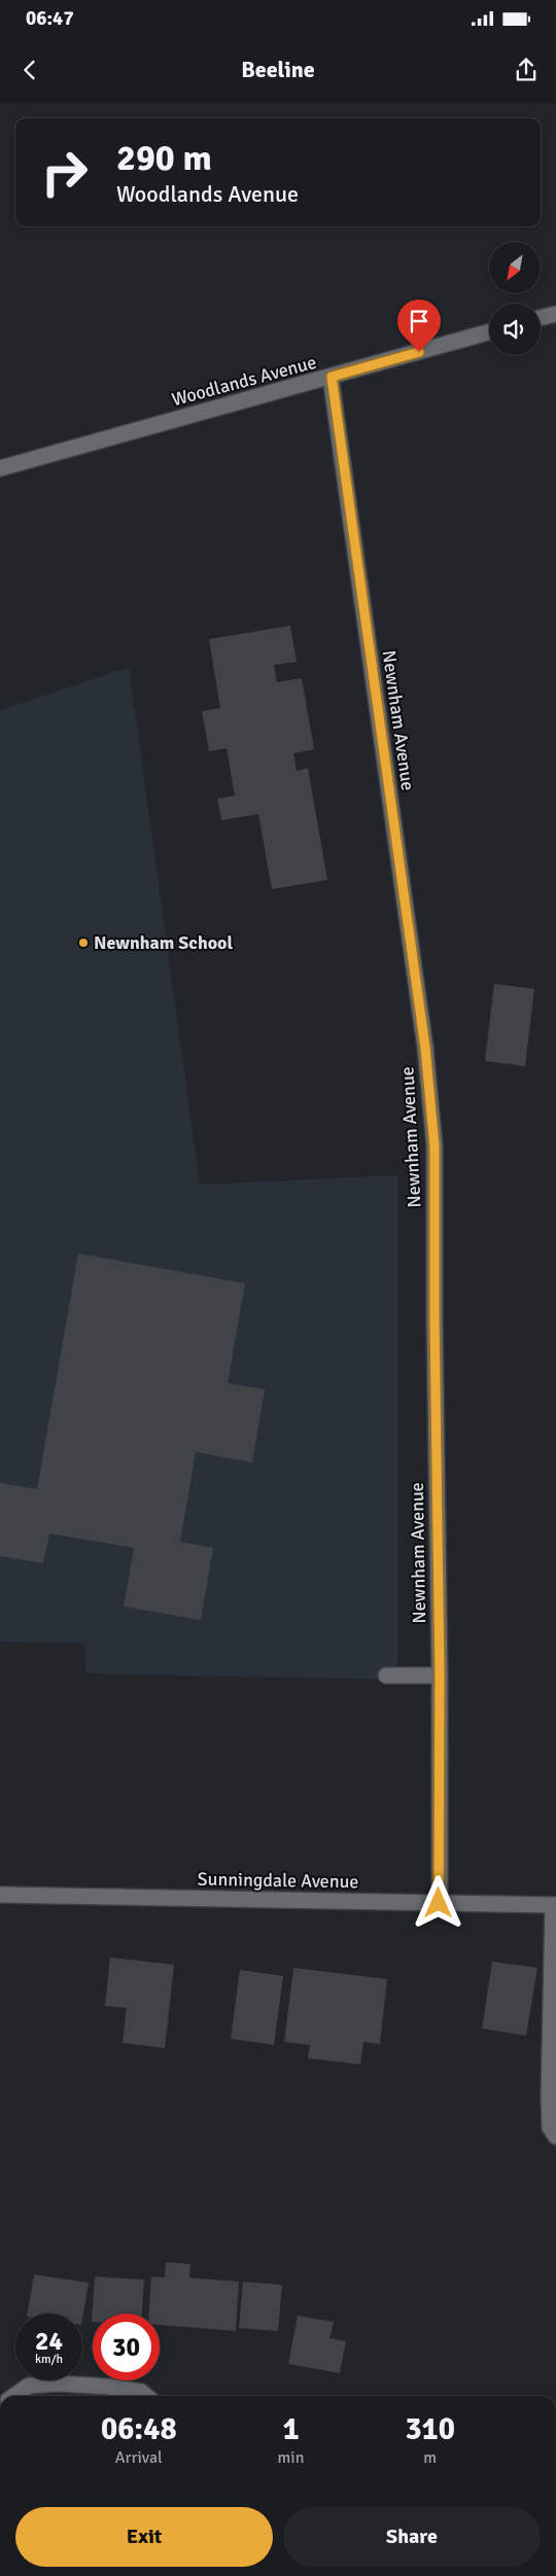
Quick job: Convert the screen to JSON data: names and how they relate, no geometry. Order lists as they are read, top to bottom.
{
  "streets": {
    "street": ["Woodlands Avenue", "Newnham Avenue", "Sunningdale Avenue"]
  },
  "crossings": [
    ["Woodlands Avenue", "Newnham Avenue"],
    ["Newnham Avenue", "Sunningdale Avenue"]
  ],
  "places": ["Newnham School"],
  "north": "bottom left",
  "page": {
    "status": "06:47",
    "header": "Beeline",
    "turn": ["290 m", "Woodlands Avenue"],
    "speed": "24 km/h",
    "limit": "30",
    "eta": [
      "06:48",
      "Arrival",
      "1",
      "min",
      "310",
      "m"
    ],
    "buttons": ["Exit", "Share"]
  }
}
